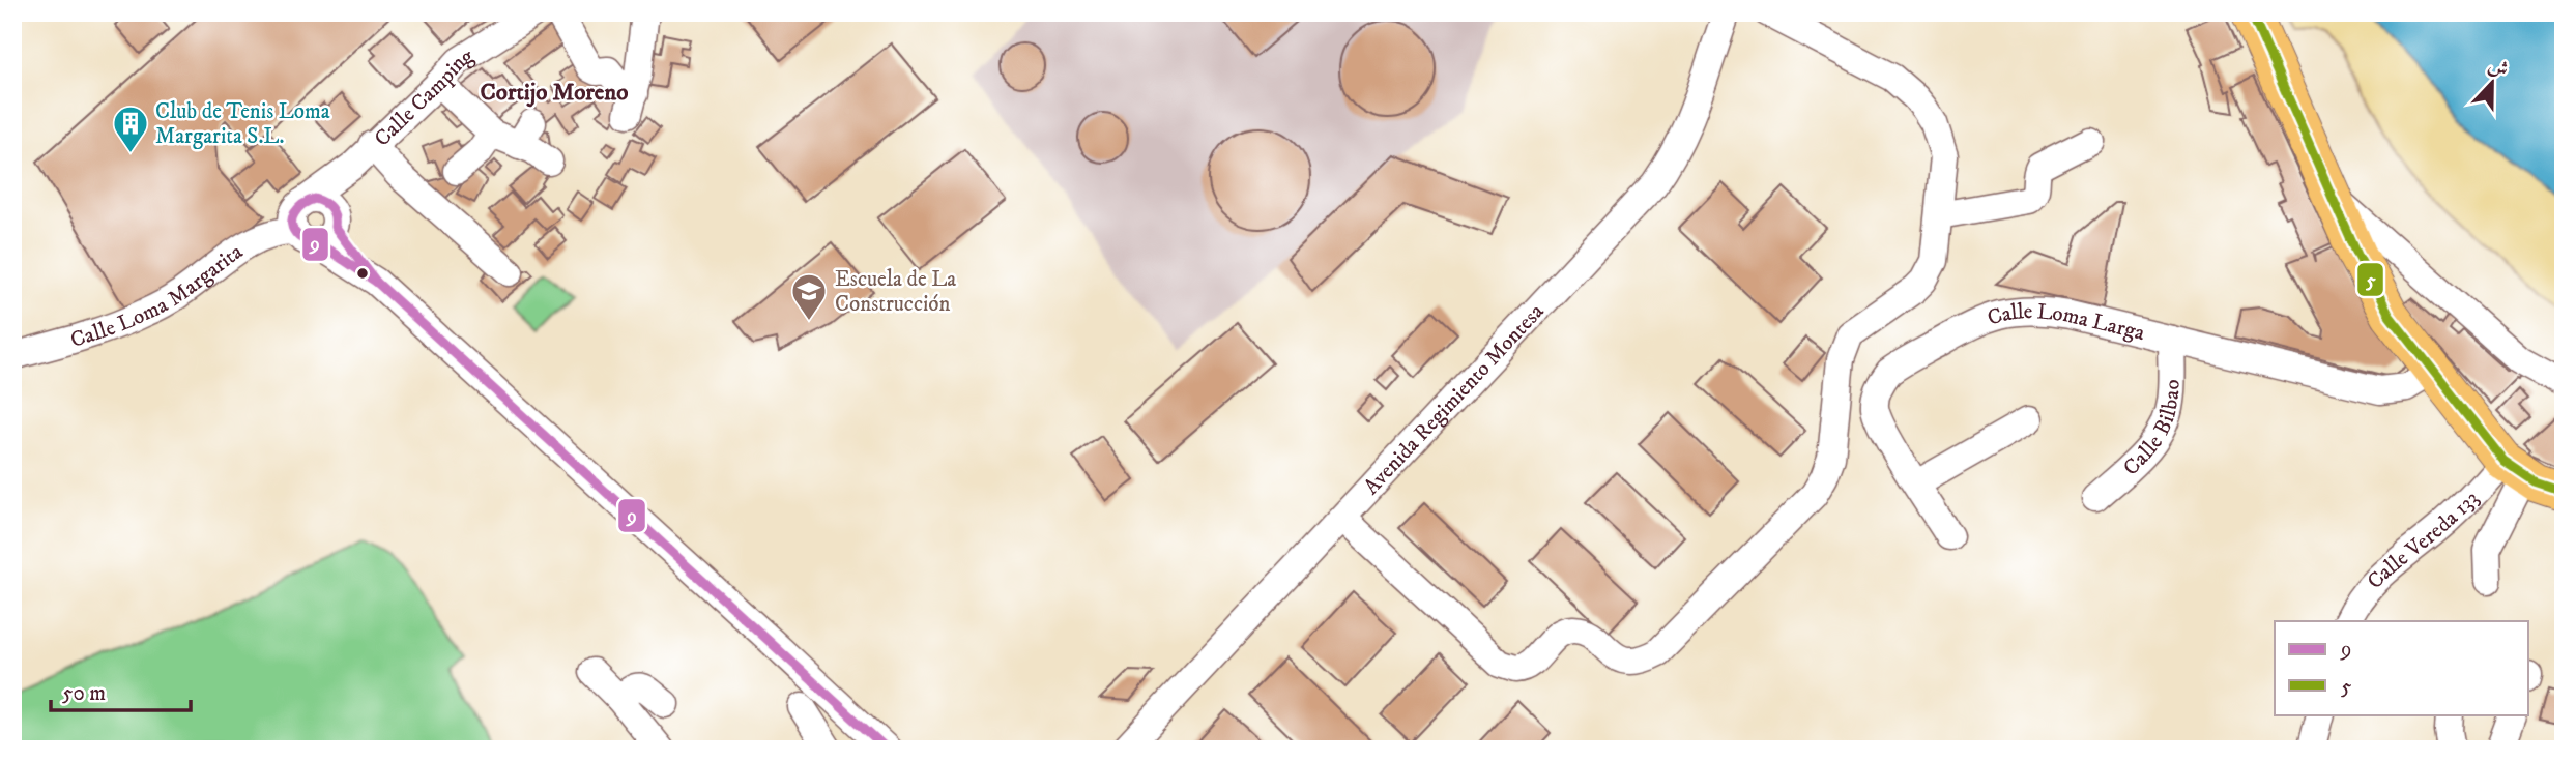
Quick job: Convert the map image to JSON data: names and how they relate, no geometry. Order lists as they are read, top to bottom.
{
  "streets": {
    "street": [
      "Calle Camping",
      "Calle Loma Margarita",
      "Calle Loma Larga",
      "Avenida Regimiento Montesa",
      "Calle Bilbao",
      "Calle Vereda 133"
    ]
  },
  "crossings": [
    ["Calle Camping", "Calle Loma Margarita"],
    ["Calle Loma Larga", "Calle Bilbao"]
  ],
  "districts": ["Cortijo Moreno"],
  "places": {
    "building": ["Club de Tenis Loma Margarita S.L."],
    "school or university": ["Escuela de La Construcción"]
  },
  "lines": ["transit line 5", "transit line 9"],
  "legend": ["9", "5"],
  "scale_bar": "50 m",
  "north": "top"
}
